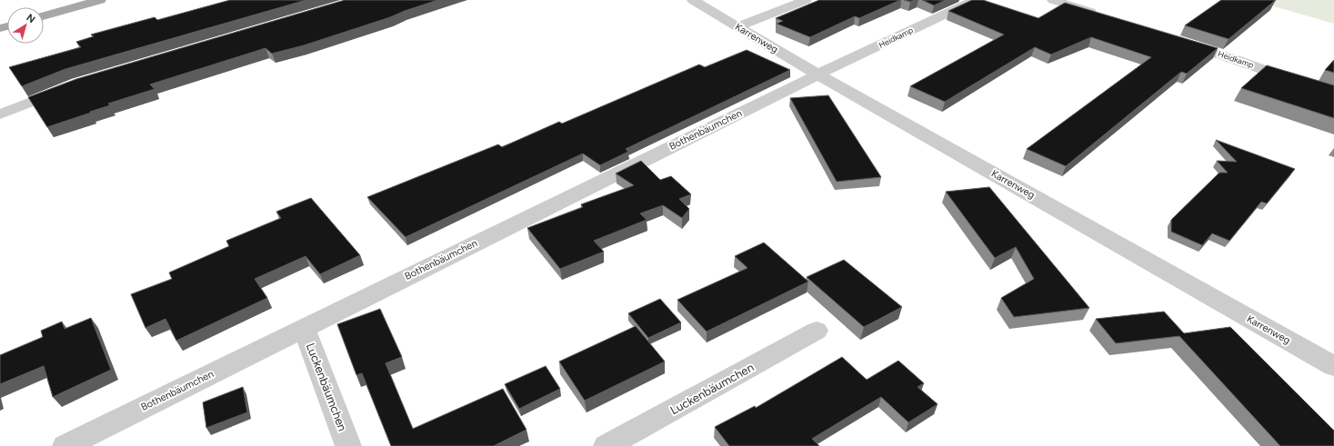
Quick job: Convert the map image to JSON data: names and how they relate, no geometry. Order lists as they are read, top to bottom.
{
  "streets": {
    "street": [
      "Heidkamp",
      "Karrenweg",
      "Bothenbäumchen",
      "Luckenbäumchen"
    ]
  },
  "crossings": [
    ["Heidkamp", "Karrenweg"],
    ["Heidkamp", "Bothenbäumchen"],
    ["Karrenweg", "Bothenbäumchen"],
    ["Bothenbäumchen", "Luckenbäumchen"]
  ],
  "north": "top right"
}
